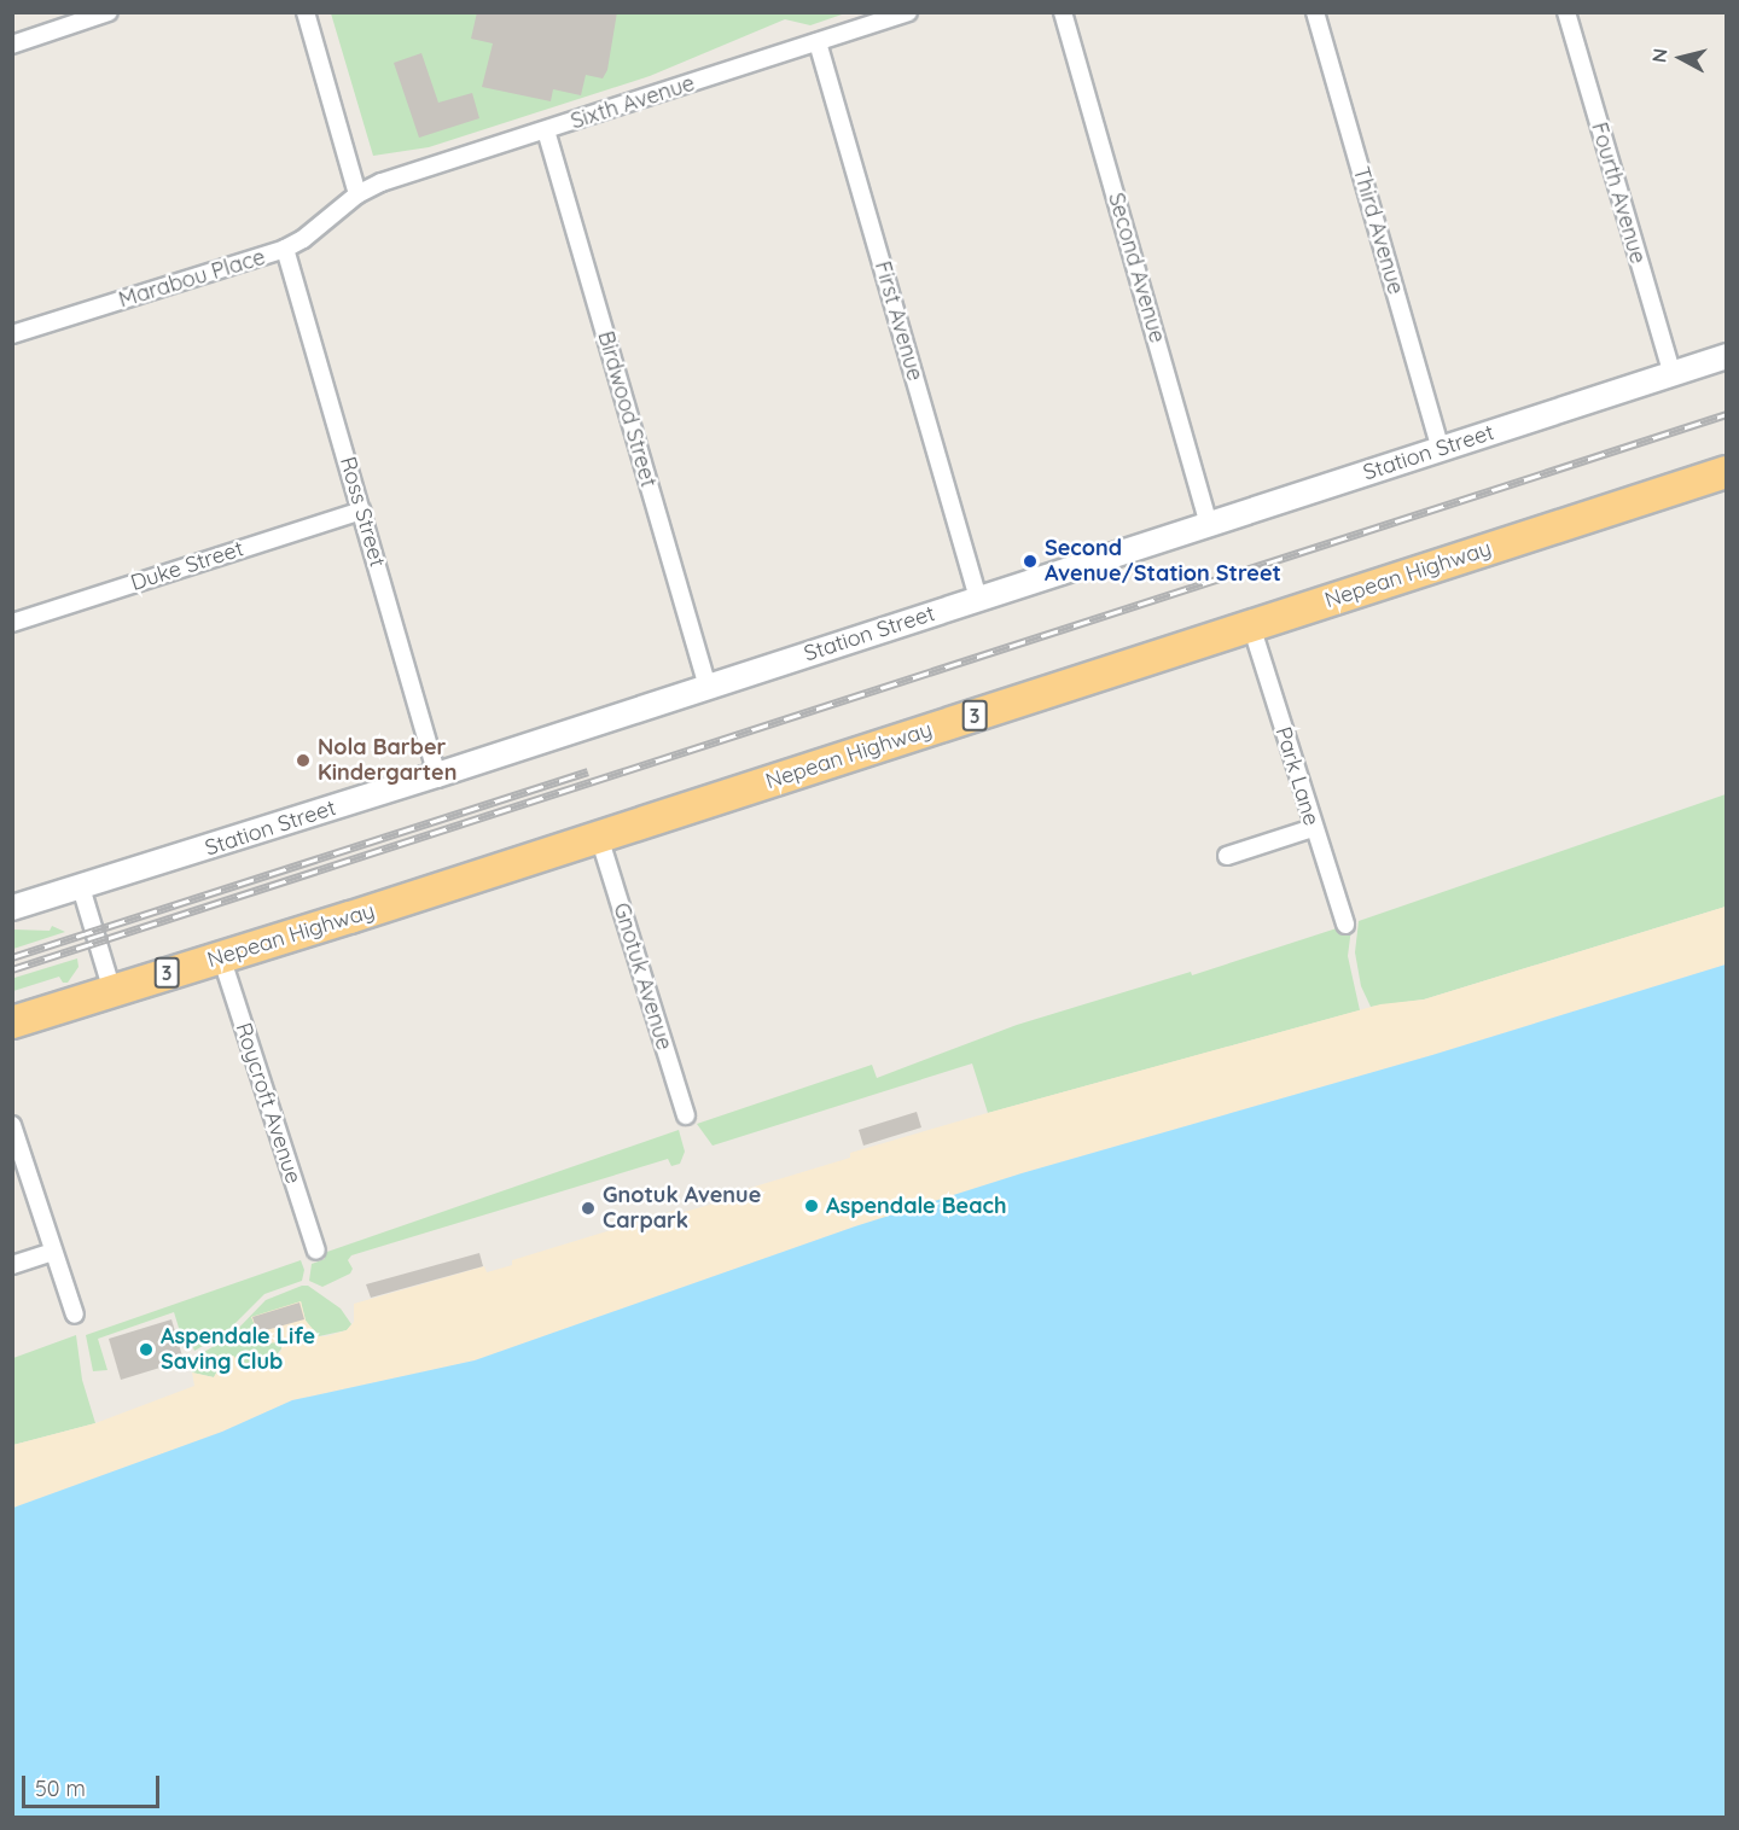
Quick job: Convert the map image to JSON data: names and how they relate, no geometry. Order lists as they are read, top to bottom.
{
  "streets": {
    "highway": ["Nepean Highway", "3"],
    "street": [
      "Sixth Avenue",
      "Fourth Avenue",
      "Third Avenue",
      "Second Avenue",
      "Marabou Place",
      "First Avenue",
      "Birdwood Street",
      "Station Street",
      "Ross Street",
      "Duke Street",
      "Park Lane",
      "Gnotuk Avenue",
      "Roycroft Avenue"
    ]
  },
  "crossings": [
    ["Sixth Avenue", "Marabou Place"],
    ["Sixth Avenue", "First Avenue"],
    ["Sixth Avenue", "Birdwood Street"],
    ["Fourth Avenue", "Station Street"],
    ["Third Avenue", "Station Street"],
    ["Second Avenue", "Station Street"],
    ["Marabou Place", "Ross Street"],
    ["First Avenue", "Station Street"],
    ["Birdwood Street", "Station Street"],
    ["Station Street", "Ross Street"],
    ["Ross Street", "Duke Street"],
    ["Nepean Highway", "Park Lane"],
    ["Nepean Highway", "Gnotuk Avenue"],
    ["Nepean Highway", "Roycroft Avenue"]
  ],
  "places": [
    "Second Avenue/Station Street",
    "Nola Barber Kindergarten",
    "Aspendale Beach",
    "Gnotuk Avenue Carpark",
    "Aspendale Life Saving Club"
  ],
  "scale_bar": "50 m",
  "north": "left"
}
